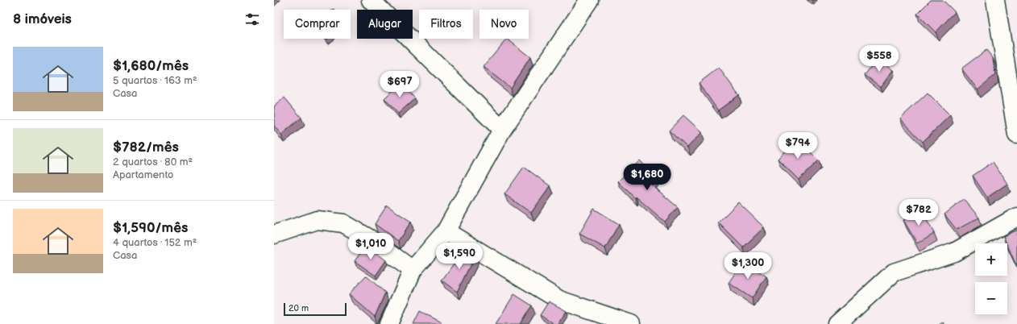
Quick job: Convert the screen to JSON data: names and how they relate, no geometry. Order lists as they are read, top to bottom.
{
  "scale_bar": "20 m",
  "page": {
    "heading": "8 imóveis",
    "chip": [
      "Comprar",
      "Alugar",
      "Filtros",
      "Novo"
    ],
    "list": [
      {
        "name": "$1,680/mês",
        "note": "5 quartos · 163 m² · Casa"
      },
      {
        "name": "$782/mês",
        "note": "2 quartos · 80 m² · Apartamento"
      },
      {
        "name": "$1,590/mês",
        "note": "4 quartos · 152 m² · Casa"
      }
    ],
    "price": [
      "$558",
      "$697",
      "$794",
      "$1,680",
      "$782",
      "$1,010",
      "$1,590",
      "$1,300"
    ],
    "map_buttons": ["+", "−"],
    "scale": "20 m"
  }
}
